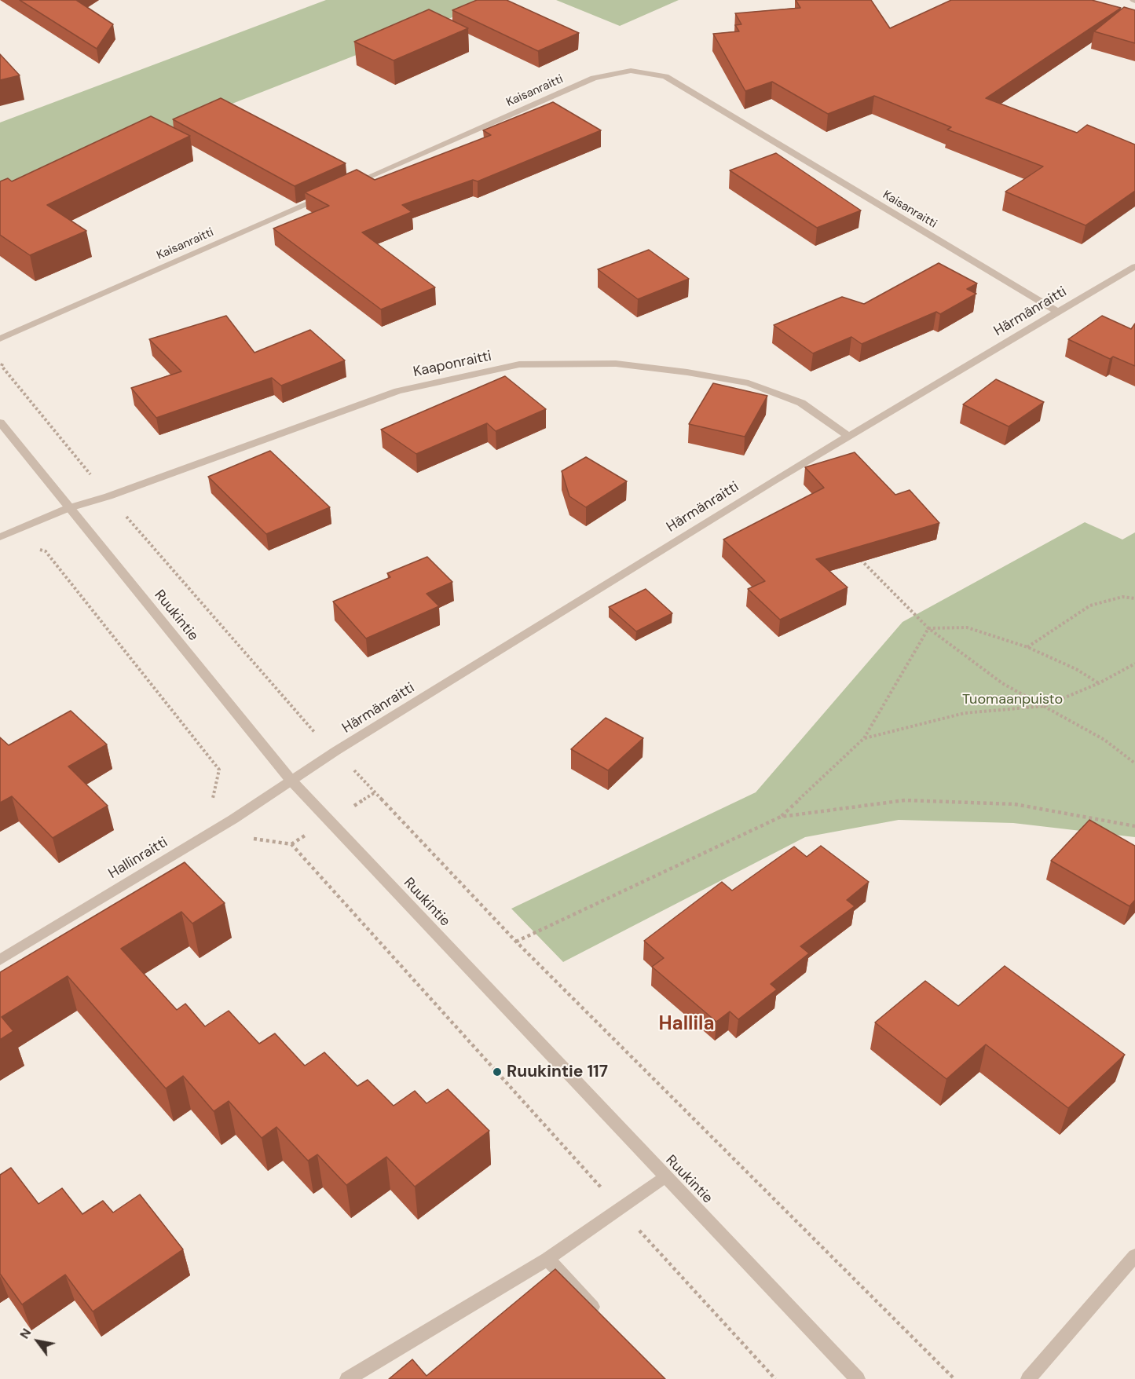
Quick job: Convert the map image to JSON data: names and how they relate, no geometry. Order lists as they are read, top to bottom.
{
  "streets": {
    "street": [
      "Kaisanraitti",
      "Härmänraitti",
      "Kaaponraitti",
      "Ruukintie",
      "Hallinraitti"
    ]
  },
  "crossings": [
    ["Kaisanraitti", "Härmänraitti"],
    ["Härmänraitti", "Kaaponraitti"],
    ["Härmänraitti", "Ruukintie"],
    ["Härmänraitti", "Hallinraitti"],
    ["Kaaponraitti", "Ruukintie"],
    ["Ruukintie", "Hallinraitti"]
  ],
  "districts": ["Hallila"],
  "parks": ["Tuomaanpuisto"],
  "places": ["Ruukintie 117"],
  "north": "top left"
}
